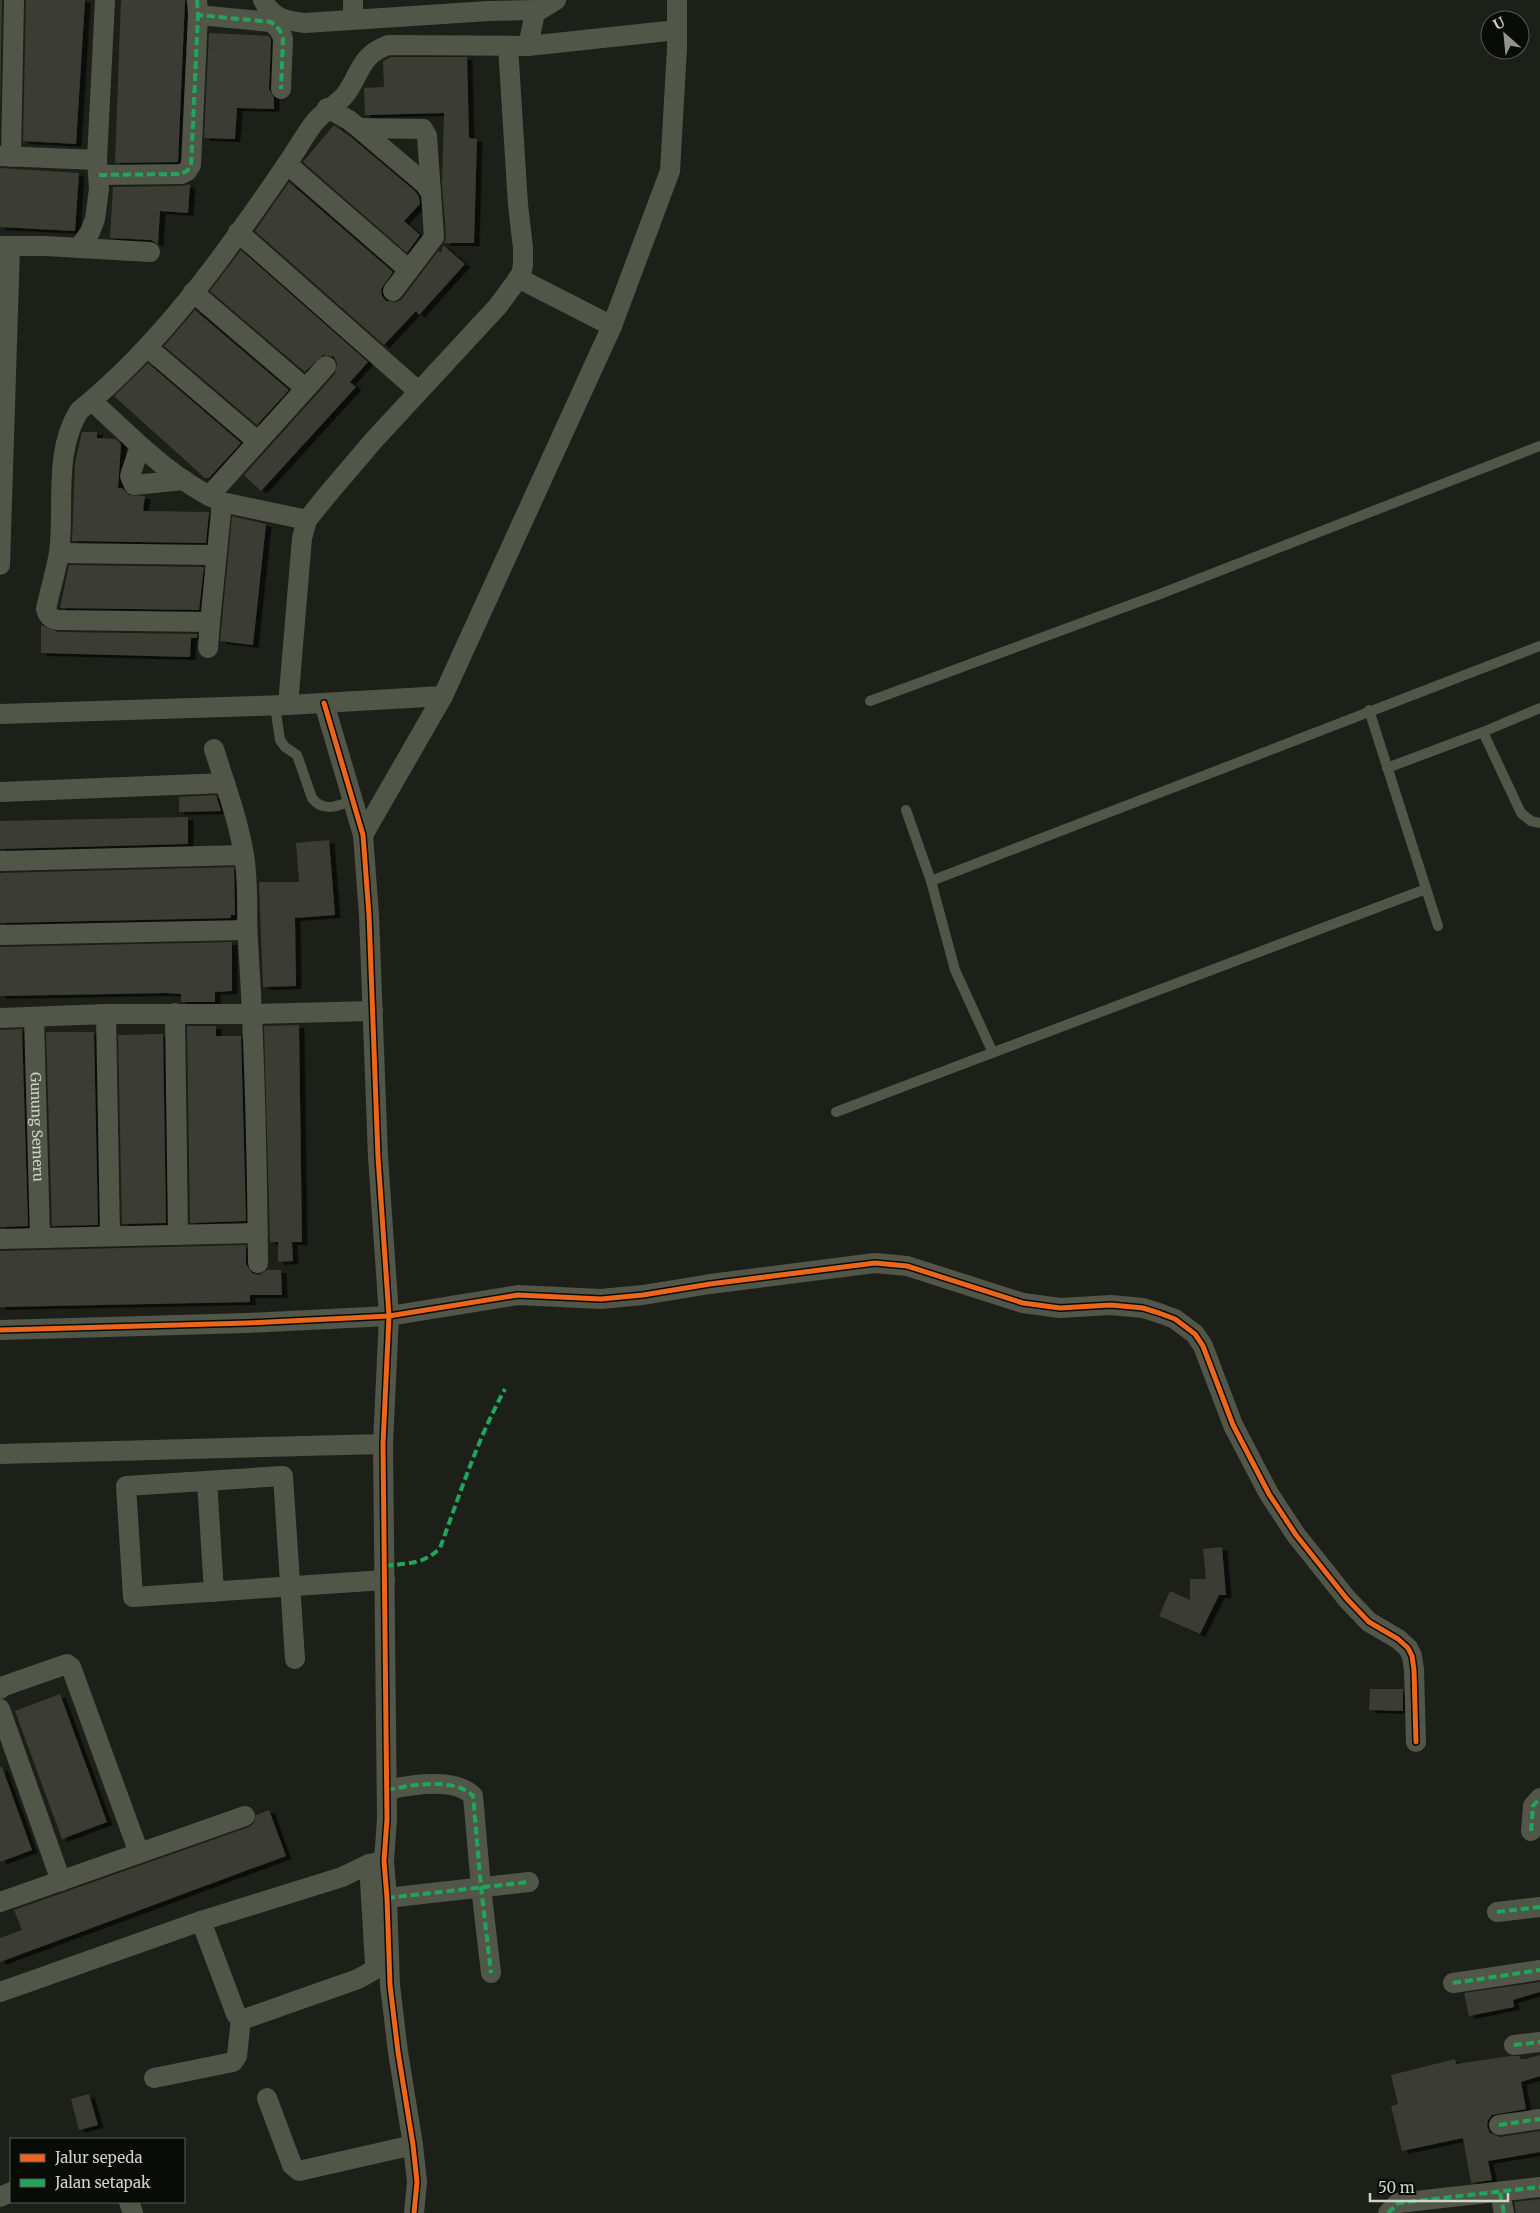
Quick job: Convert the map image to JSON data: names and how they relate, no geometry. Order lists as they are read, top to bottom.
{
  "streets": {
    "street": ["Gunung Semeru"]
  },
  "legend": ["Jalur sepeda", "Jalan setapak"],
  "scale_bar": "50 m",
  "north": "top left"
}
